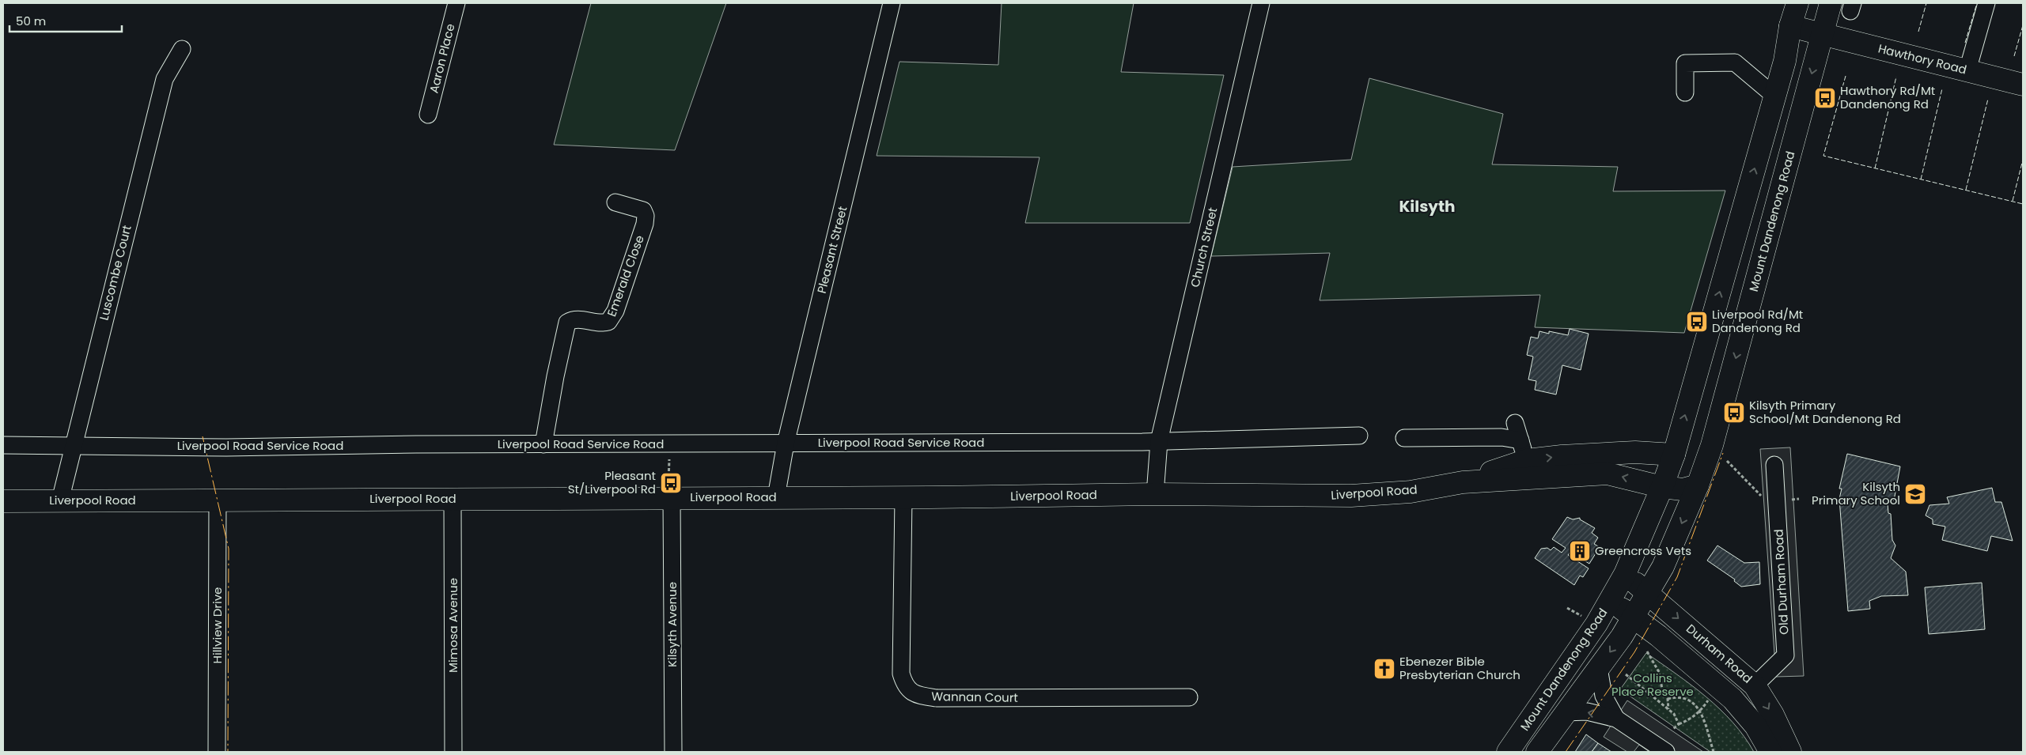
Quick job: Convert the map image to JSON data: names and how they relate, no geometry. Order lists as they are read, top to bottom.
{
  "streets": {
    "main road": [
      "Hawthory Road",
      "Mount Dandenong Road",
      "Liverpool Road",
      "Durham Road"
    ],
    "street": [
      "Aaron Place",
      "Church Street",
      "Pleasant Street",
      "Luscombe Court",
      "Emerald Close",
      "Liverpool Road Service Road",
      "Old Durham Road",
      "Kilsyth Avenue",
      "Hillview Drive",
      "Mimosa Avenue",
      "Wannan Court"
    ]
  },
  "crossings": [
    ["Hawthory Road", "Mount Dandenong Road"],
    ["Mount Dandenong Road", "Liverpool Road"],
    ["Mount Dandenong Road", "Durham Road"],
    ["Church Street", "Liverpool Road Service Road"],
    ["Church Street", "Liverpool Road"],
    ["Pleasant Street", "Liverpool Road Service Road"],
    ["Pleasant Street", "Liverpool Road"],
    ["Luscombe Court", "Liverpool Road Service Road"],
    ["Luscombe Court", "Liverpool Road"],
    ["Emerald Close", "Liverpool Road Service Road"],
    ["Liverpool Road", "Kilsyth Avenue"],
    ["Liverpool Road", "Hillview Drive"],
    ["Liverpool Road", "Mimosa Avenue"],
    ["Liverpool Road", "Wannan Court"],
    ["Old Durham Road", "Durham Road"]
  ],
  "districts": ["Kilsyth"],
  "parks": ["Collins Place Reserve"],
  "places": {
    "bus stop": [
      "Hawthory Rd/Mt Dandenong Rd",
      "Liverpool Rd/Mt Dandenong Rd",
      "Kilsyth Primary School/Mt Dandenong Rd",
      "Pleasant St/Liverpool Rd"
    ],
    "school or university": ["Kilsyth Primary School"],
    "building": ["Greencross Vets"],
    "church": ["Ebenezer Bible Presbyterian Church"]
  },
  "scale_bar": "50 m"
}
